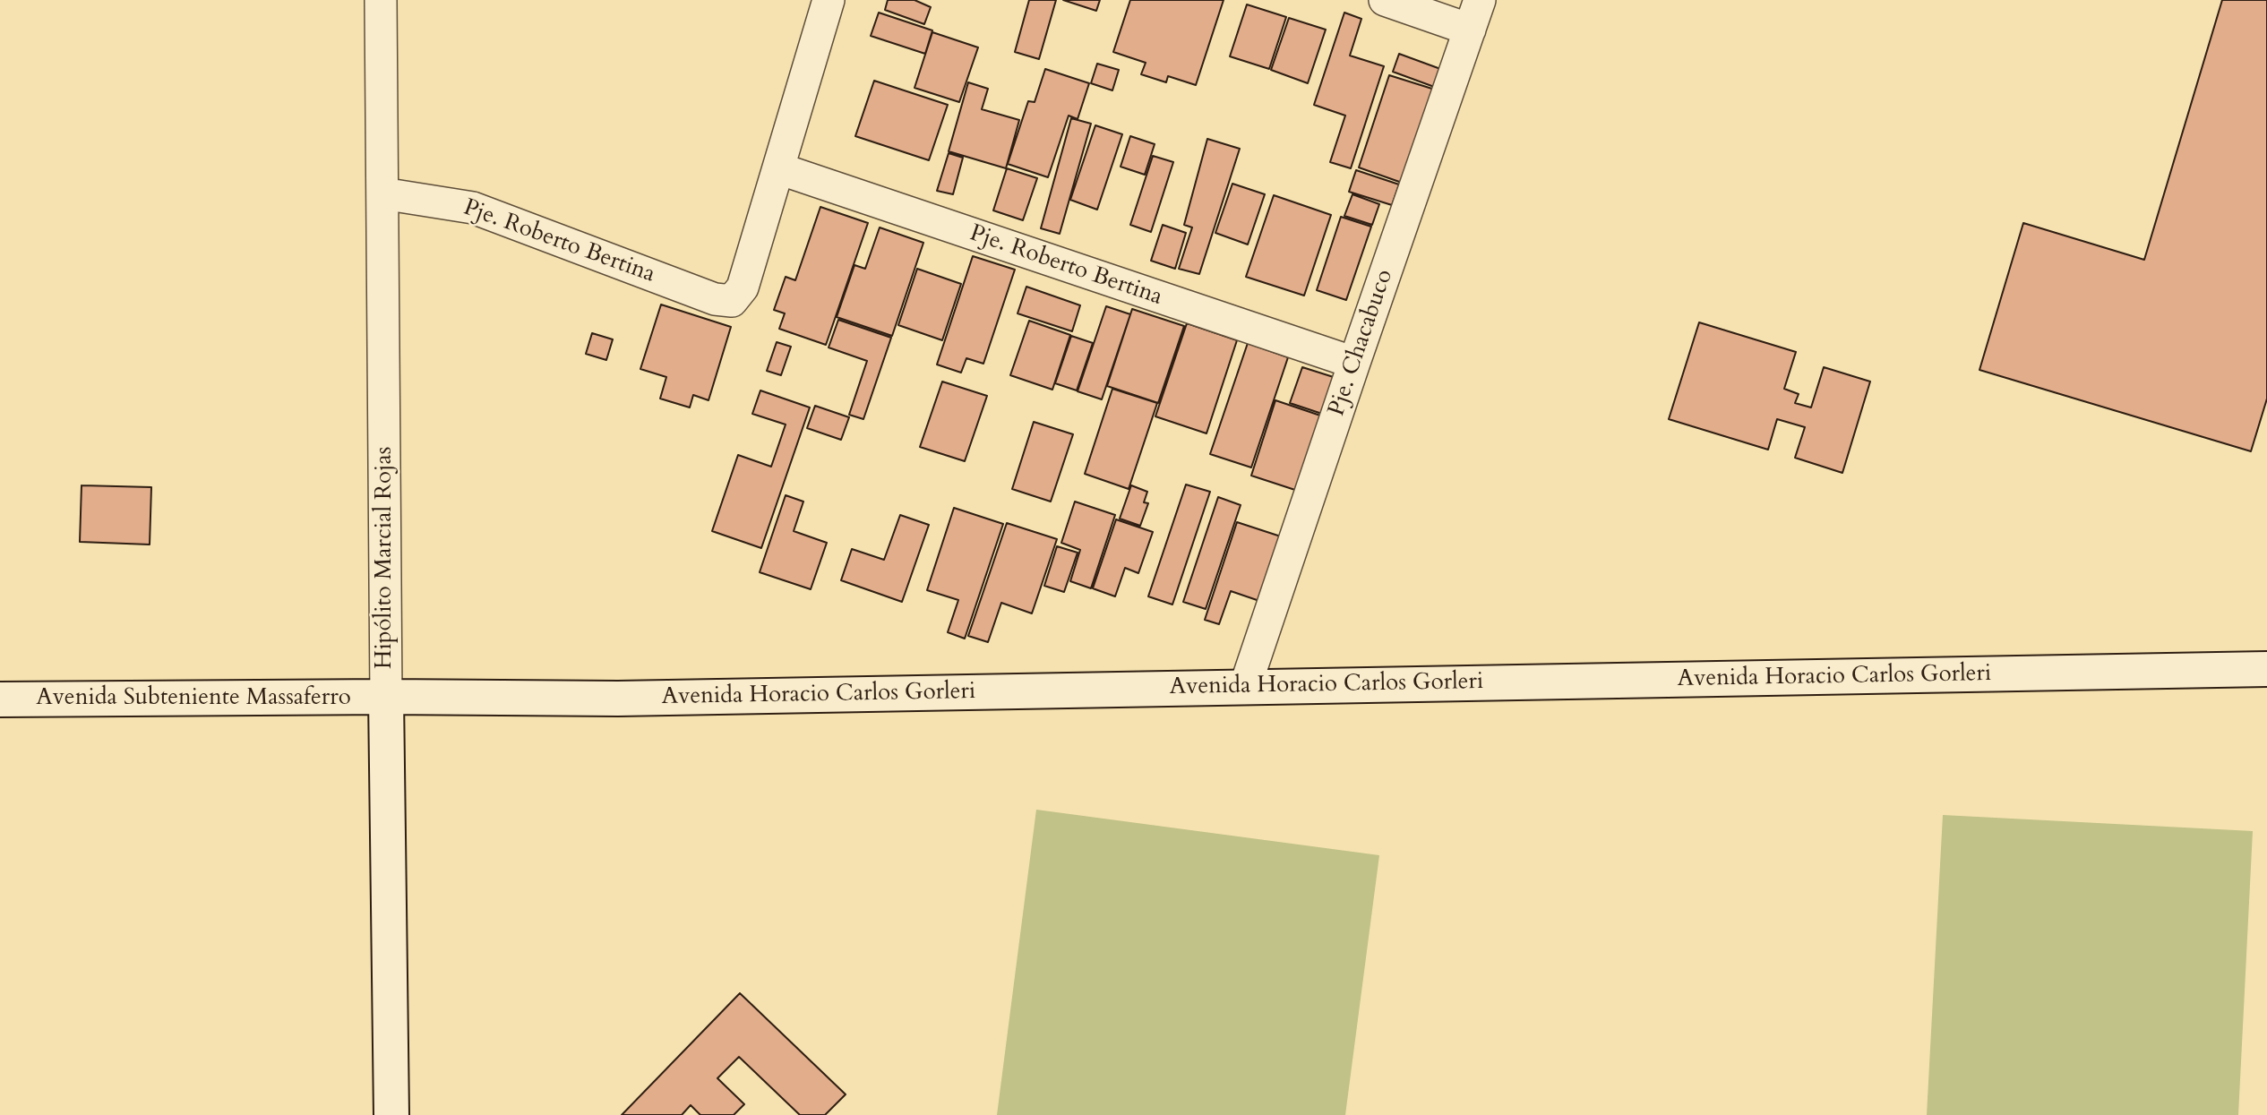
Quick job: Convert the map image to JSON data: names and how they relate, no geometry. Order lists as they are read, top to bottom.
{
  "streets": {
    "main road": ["Hipólito Marcial Rojas", "Avenida Horacio Carlos Gorleri", "Avenida Subteniente Massaferro"],
    "street": ["Pje. Roberto Bertina", "Pje. Chacabuco"]
  },
  "crossings": [
    ["Pje. Roberto Bertina", "Pje. Chacabuco"],
    ["Pje. Roberto Bertina", "Hipólito Marcial Rojas"],
    ["Pje. Chacabuco", "Avenida Horacio Carlos Gorleri"],
    ["Hipólito Marcial Rojas", "Avenida Horacio Carlos Gorleri"],
    ["Hipólito Marcial Rojas", "Avenida Subteniente Massaferro"],
    ["Avenida Horacio Carlos Gorleri", "Avenida Subteniente Massaferro"]
  ]
}
